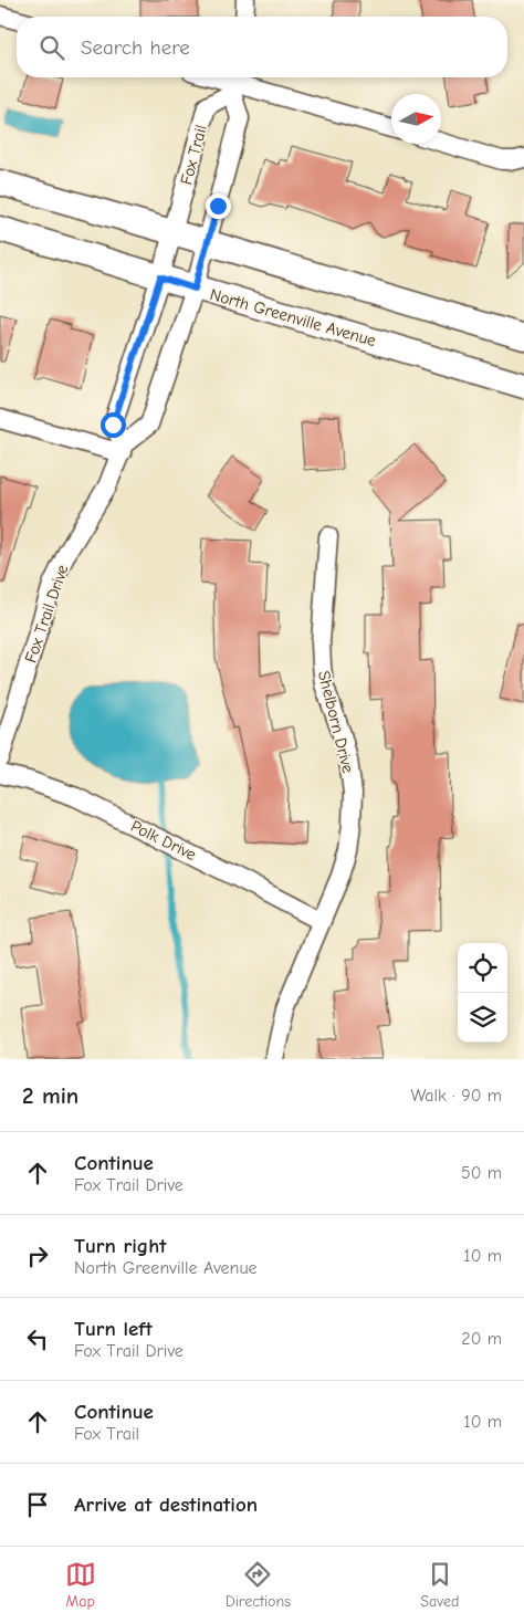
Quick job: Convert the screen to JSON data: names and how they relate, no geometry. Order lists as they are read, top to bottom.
{
  "streets": {
    "main road": ["North Greenville Avenue"],
    "street": [
      "Fox Trail",
      "Fox Trail Drive",
      "Shelborn Drive",
      "Polk Drive"
    ]
  },
  "crossings": [
    ["North Greenville Avenue", "Fox Trail Drive"],
    ["Shelborn Drive", "Polk Drive"]
  ],
  "north": "right",
  "page": {
    "search": "Search here",
    "heading": ["2 min", "Walk · 90 m"],
    "list": [
      ["Continue", "Fox Trail Drive", "50 m"],
      ["Turn right", "North Greenville Avenue", "10 m"],
      ["Turn left", "Fox Trail Drive", "20 m"],
      ["Continue", "Fox Trail", "10 m"],
      "Arrive at destination"
    ],
    "nav": ["Map", "Directions", "Saved"]
  }
}
